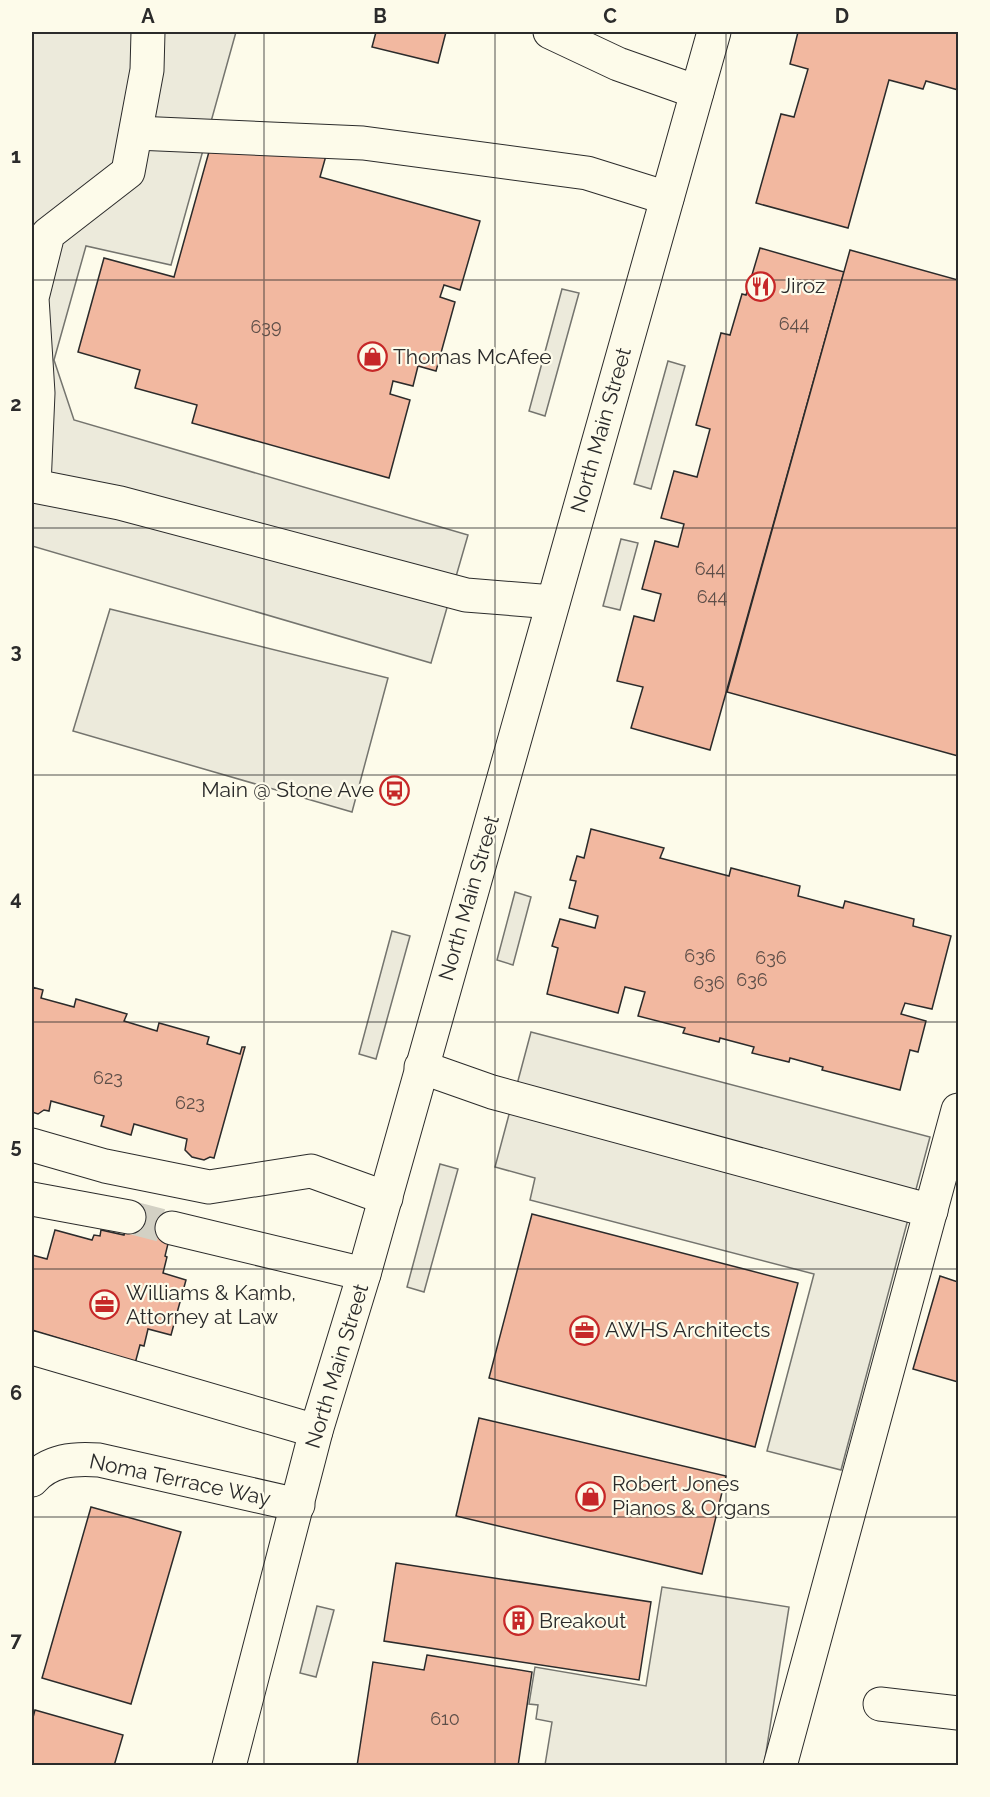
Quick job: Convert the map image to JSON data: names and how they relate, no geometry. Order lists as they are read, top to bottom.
{
  "streets": {
    "street": ["North Main Street", "Noma Terrace Way"]
  },
  "crossings": [
    ["North Main Street", "Noma Terrace Way"]
  ],
  "places": {
    "restaurant": ["Jiroz"],
    "shop": ["Thomas McAfee", "Robert Jones Pianos & Organs"],
    "bus stop": ["Main @ Stone Ave"],
    "office": ["Williams & Kamb, Attorney at Law", "AWHS Architects"],
    "building": ["Breakout"]
  },
  "house_numbers": [
    "644",
    "639",
    "644",
    "644",
    "636",
    "636",
    "636",
    "636",
    "623",
    "623",
    "610"
  ],
  "grid": {
    "columns": [
      "A",
      "B",
      "C",
      "D"
    ],
    "rows": [
      "1",
      "2",
      "3",
      "4",
      "5",
      "6",
      "7"
    ]
  }
}
